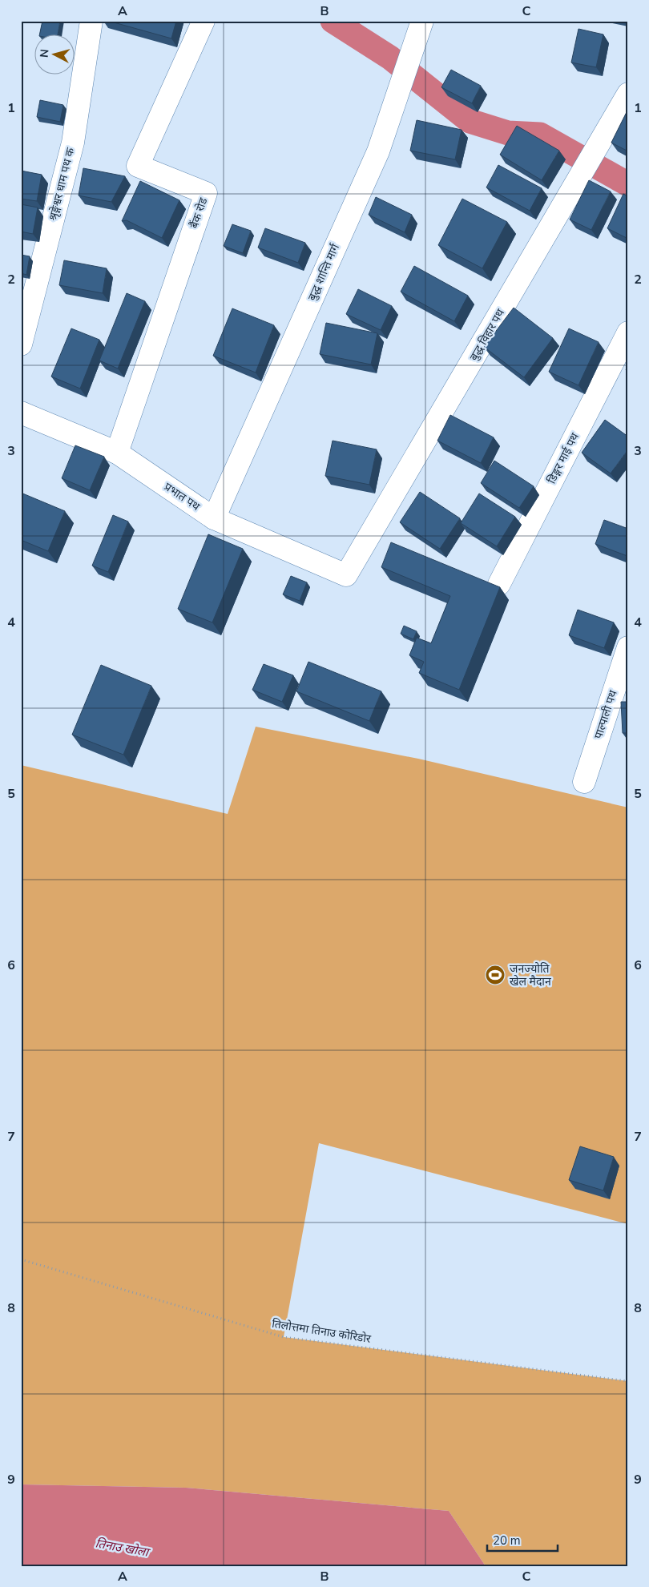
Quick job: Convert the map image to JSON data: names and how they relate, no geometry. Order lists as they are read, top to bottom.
{
  "streets": {
    "street": [
      "श्रृङ्गेश्वर धाम पथ क",
      "बैंक रोड",
      "बुद्ध शान्ति मार्ग",
      "बुद्ध विहार पथ",
      "डिङ्गर माई पथ",
      "प्रभात पथ",
      "पाल्पाली पथ"
    ],
    "path": ["तिलोत्तमा तिनाउ कोरिडोर"]
  },
  "crossings": [
    ["बैंक रोड", "प्रभात पथ"],
    ["बुद्ध शान्ति मार्ग", "प्रभात पथ"],
    ["बुद्ध विहार पथ", "प्रभात पथ"]
  ],
  "water": ["तिनाउ खोला"],
  "places": {
    "sports": ["जनज्योति खेल मैदान"]
  },
  "scale_bar": "20 m",
  "north": "left",
  "grid": {
    "columns": ["A", "B", "C"],
    "rows": [
      "1",
      "2",
      "3",
      "4",
      "5",
      "6",
      "7",
      "8",
      "9"
    ]
  }
}
